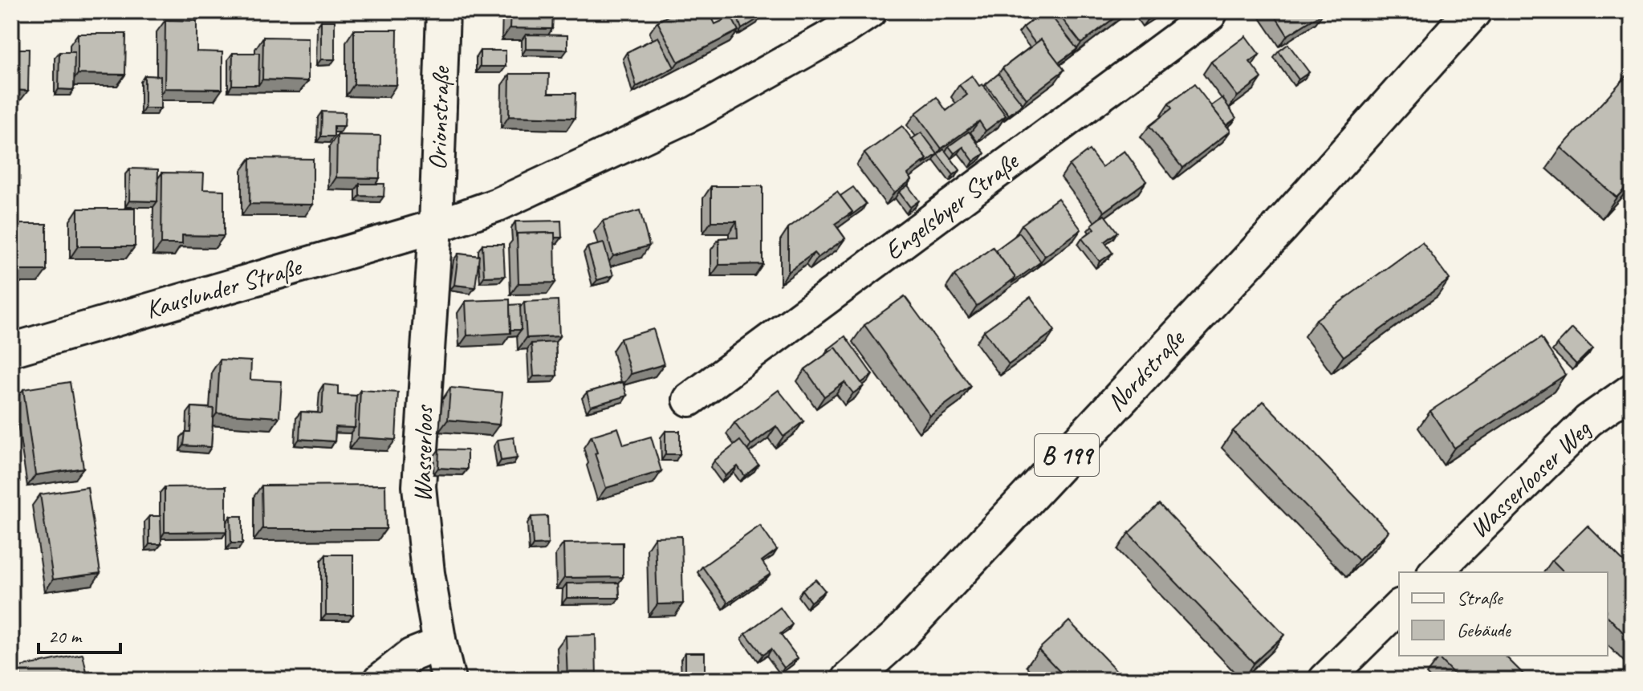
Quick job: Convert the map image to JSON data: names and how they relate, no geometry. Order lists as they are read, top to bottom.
{
  "streets": {
    "main road": ["Nordstraße", "B 199"],
    "street": [
      "Orionstraße",
      "Engelsbyer Straße",
      "Kauslunder Straße",
      "Wasserloos",
      "Wasserlooser Weg"
    ]
  },
  "crossings": [
    ["Orionstraße", "Kauslunder Straße"],
    ["Orionstraße", "Wasserloos"],
    ["Kauslunder Straße", "Wasserloos"]
  ],
  "legend": ["Straße", "Gebäude"],
  "scale_bar": "20 m"
}
